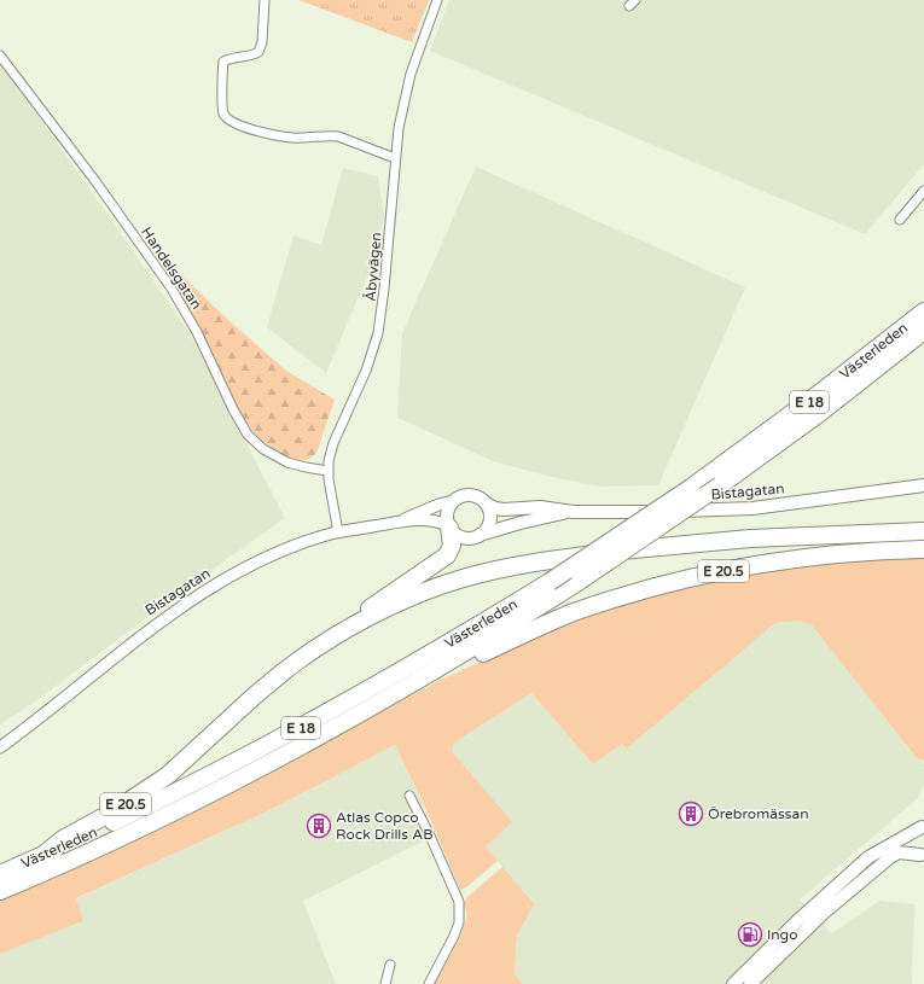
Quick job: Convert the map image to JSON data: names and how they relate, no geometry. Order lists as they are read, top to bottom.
{
  "streets": {
    "highway": ["Västerleden", "E 18", "E 20.5"],
    "main road": ["Bistagatan"],
    "street": ["Åbyvägen", "Handelsgatan"]
  },
  "crossings": [
    ["Åbyvägen", "Handelsgatan"],
    ["Åbyvägen", "Bistagatan"],
    ["Västerleden", "E 20.5"],
    ["Bistagatan", "E 20.5"]
  ],
  "places": {
    "building": ["Örebromässan", "Atlas Copco Rock Drills AB"],
    "fuel station": ["Ingo"]
  }
}
